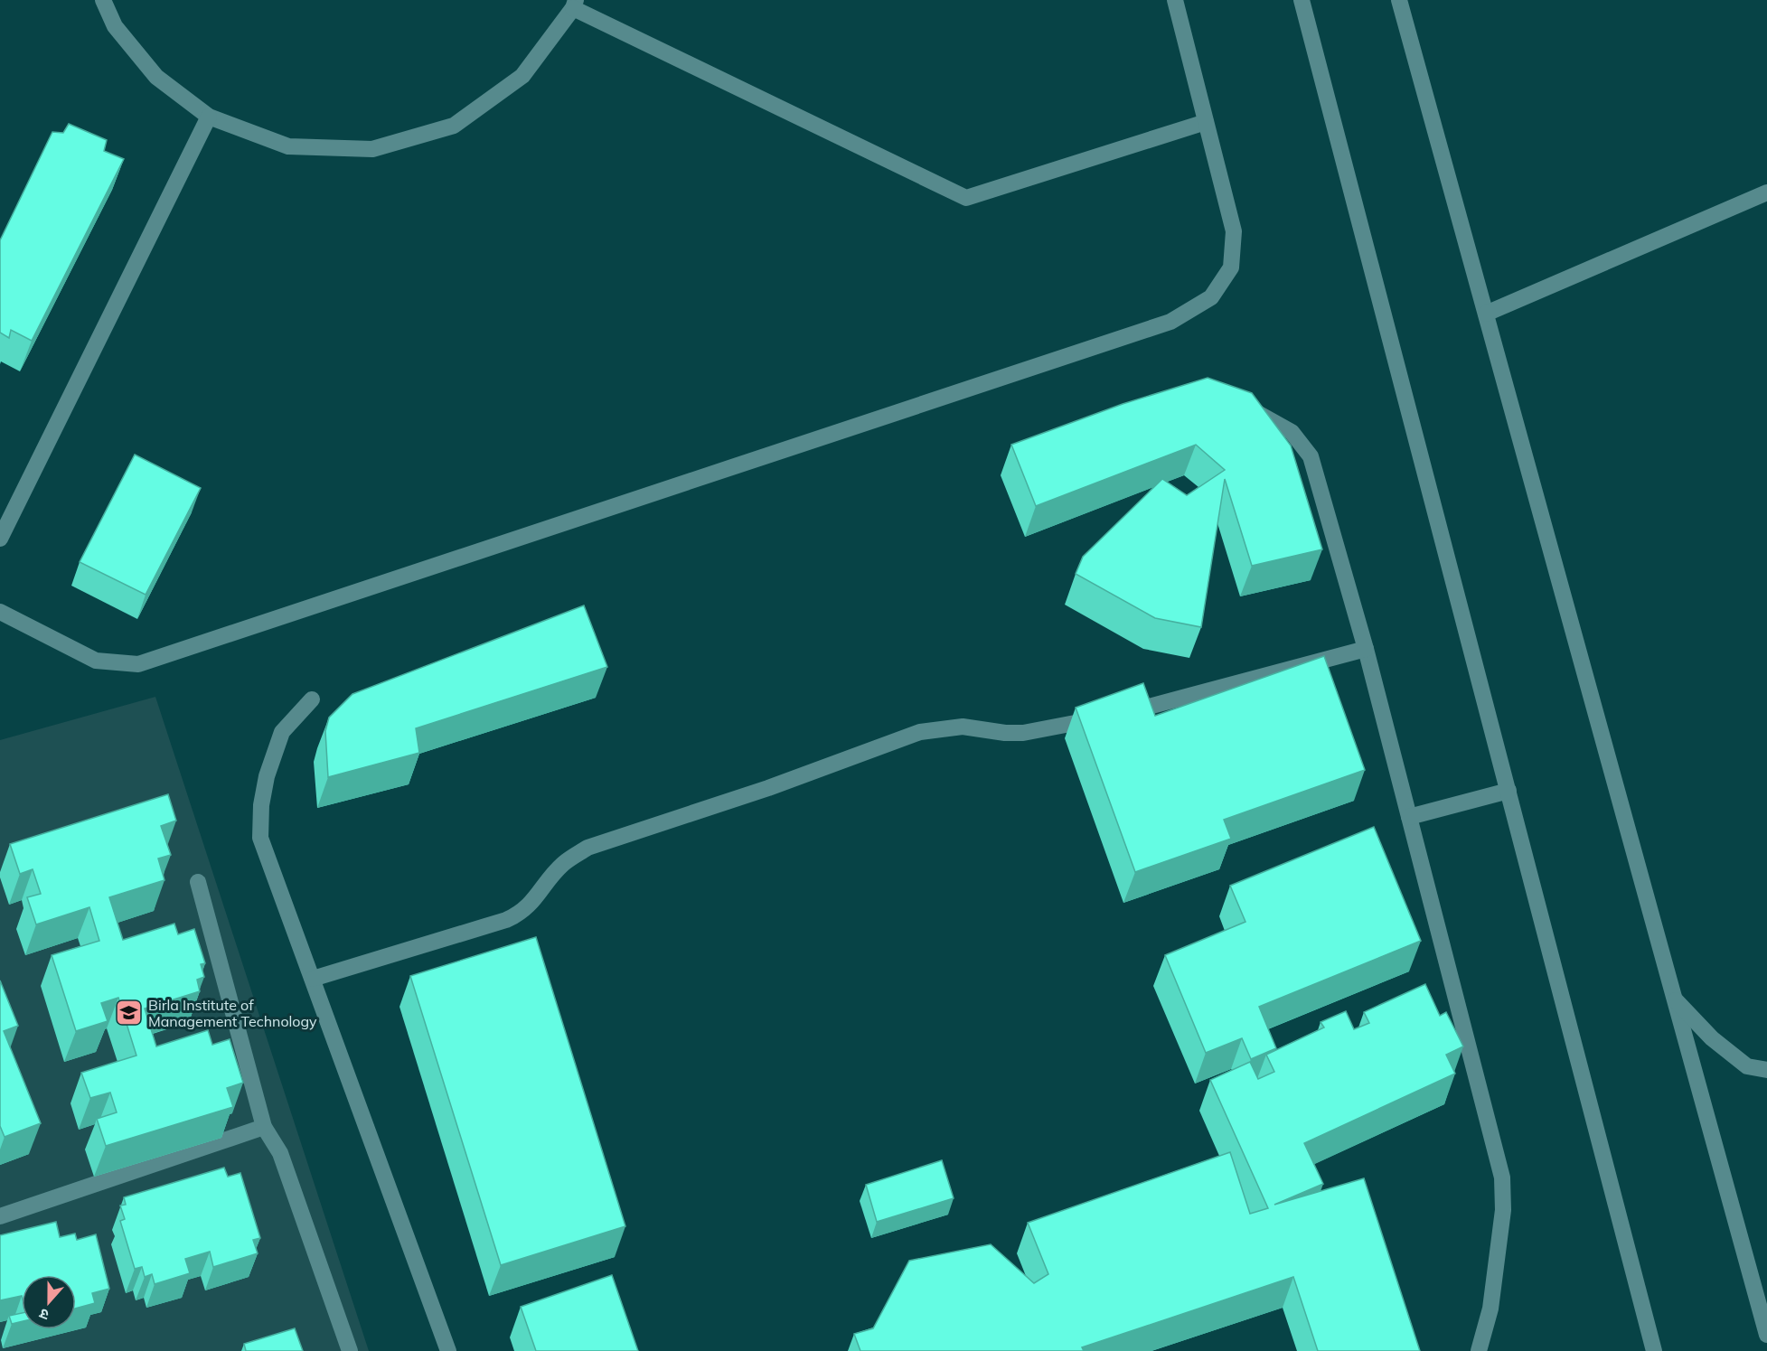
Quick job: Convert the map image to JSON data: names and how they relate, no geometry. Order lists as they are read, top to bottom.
{
  "places": {
    "school or university": ["Birla Institute of Management Technology"]
  },
  "north": "bottom"
}
